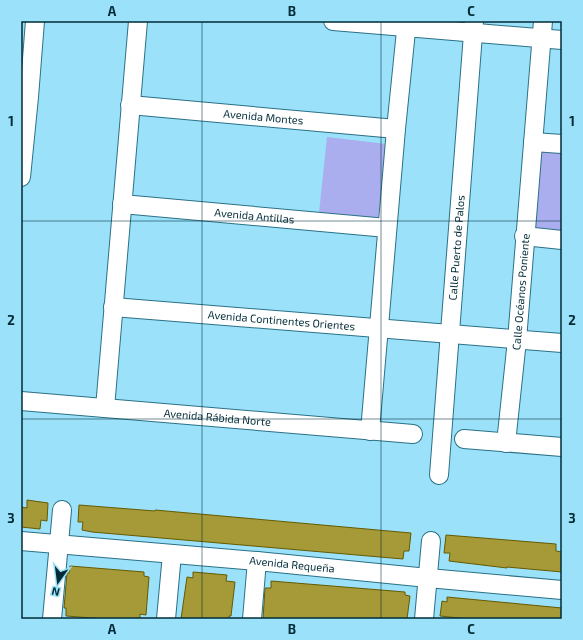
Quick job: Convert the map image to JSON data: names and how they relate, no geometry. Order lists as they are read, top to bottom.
{
  "streets": {
    "street": [
      "Avenida Montes",
      "Avenida Antillas",
      "Calle Puerto de Palos",
      "Calle Océanos Poniente",
      "Avenida Continentes Orientes",
      "Avenida Rábida Norte",
      "Avenida Requeña"
    ]
  },
  "crossings": [
    ["Calle Puerto de Palos", "Avenida Continentes Orientes"],
    ["Calle Océanos Poniente", "Avenida Continentes Orientes"]
  ],
  "north": "bottom",
  "grid": {
    "columns": ["A", "B", "C"],
    "rows": ["1", "2", "3"]
  }
}
